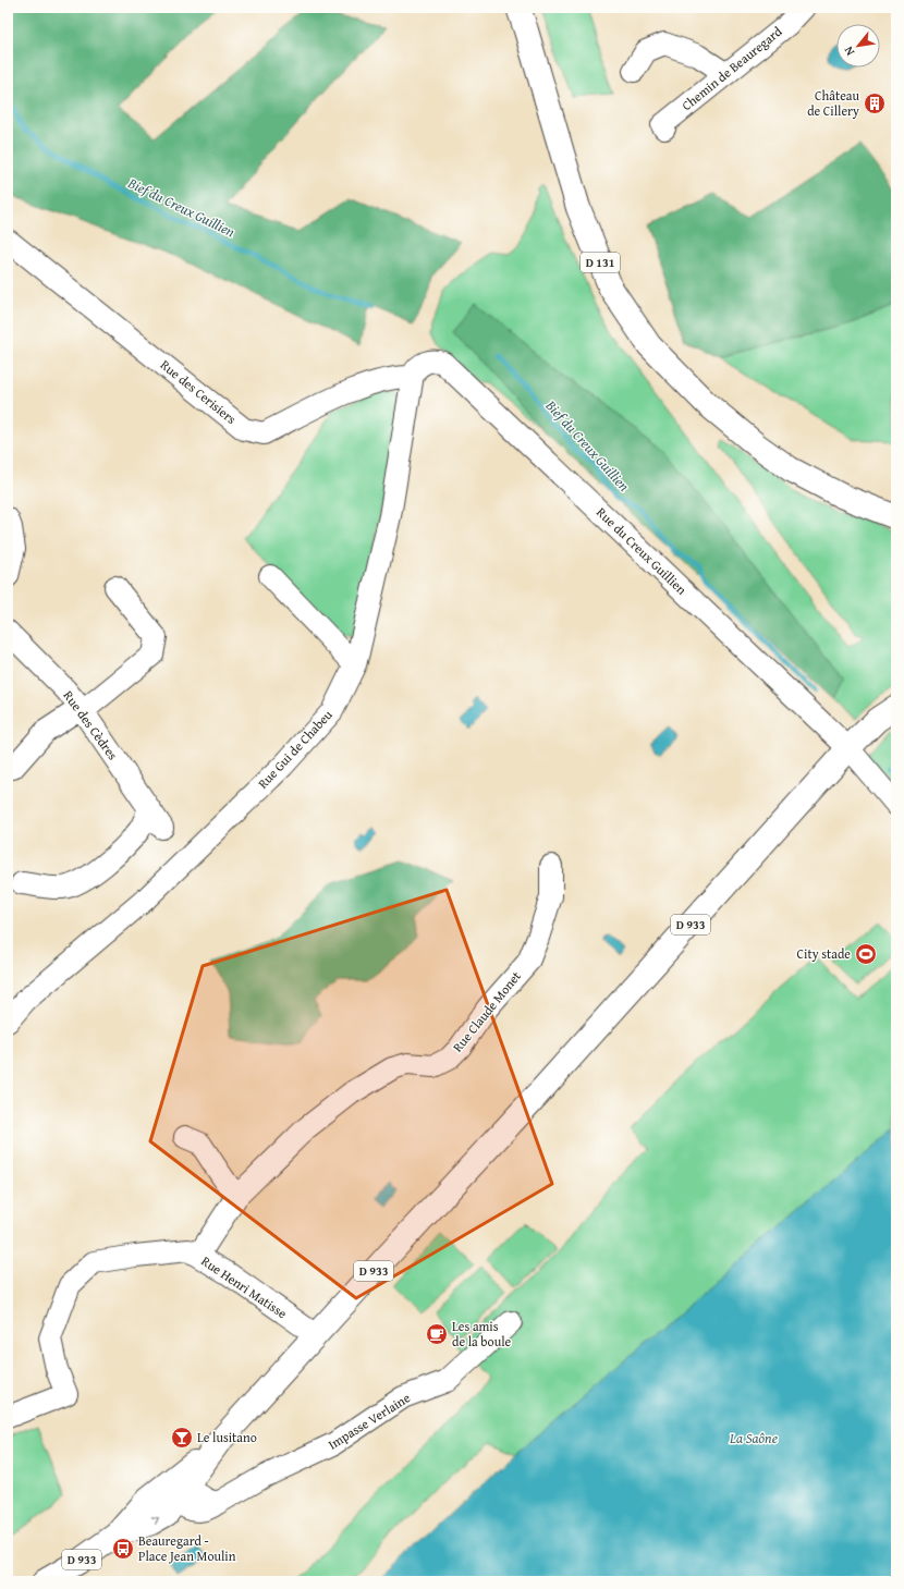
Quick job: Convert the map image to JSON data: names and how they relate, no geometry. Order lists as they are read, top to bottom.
{
  "streets": {
    "main road": ["D 131", "D 933"],
    "street": [
      "Chemin de Beauregard",
      "Rue des Cerisiers",
      "Rue du Creux Guillien",
      "Rue des Cèdres",
      "Rue Gui de Chabeu",
      "Rue Claude Monet",
      "Rue Henri Matisse",
      "Impasse Verlaine"
    ]
  },
  "crossings": [
    ["Rue des Cerisiers", "Rue du Creux Guillien"],
    ["Rue des Cerisiers", "Rue Gui de Chabeu"],
    ["Rue du Creux Guillien", "Rue Gui de Chabeu"],
    ["Rue du Creux Guillien", "D 933"],
    ["D 933", "Rue Henri Matisse"],
    ["D 933", "Impasse Verlaine"],
    ["Rue Claude Monet", "Rue Henri Matisse"]
  ],
  "water": ["Bief du Creux Guillien", "La Saône"],
  "places": {
    "building": ["Château de Cillery"],
    "sports": ["City stade"],
    "cafe": ["Les amis de la boule"],
    "bar": ["Le lusitano"],
    "bus stop": ["Beauregard - Place Jean Moulin"]
  },
  "north": "bottom left"
}
